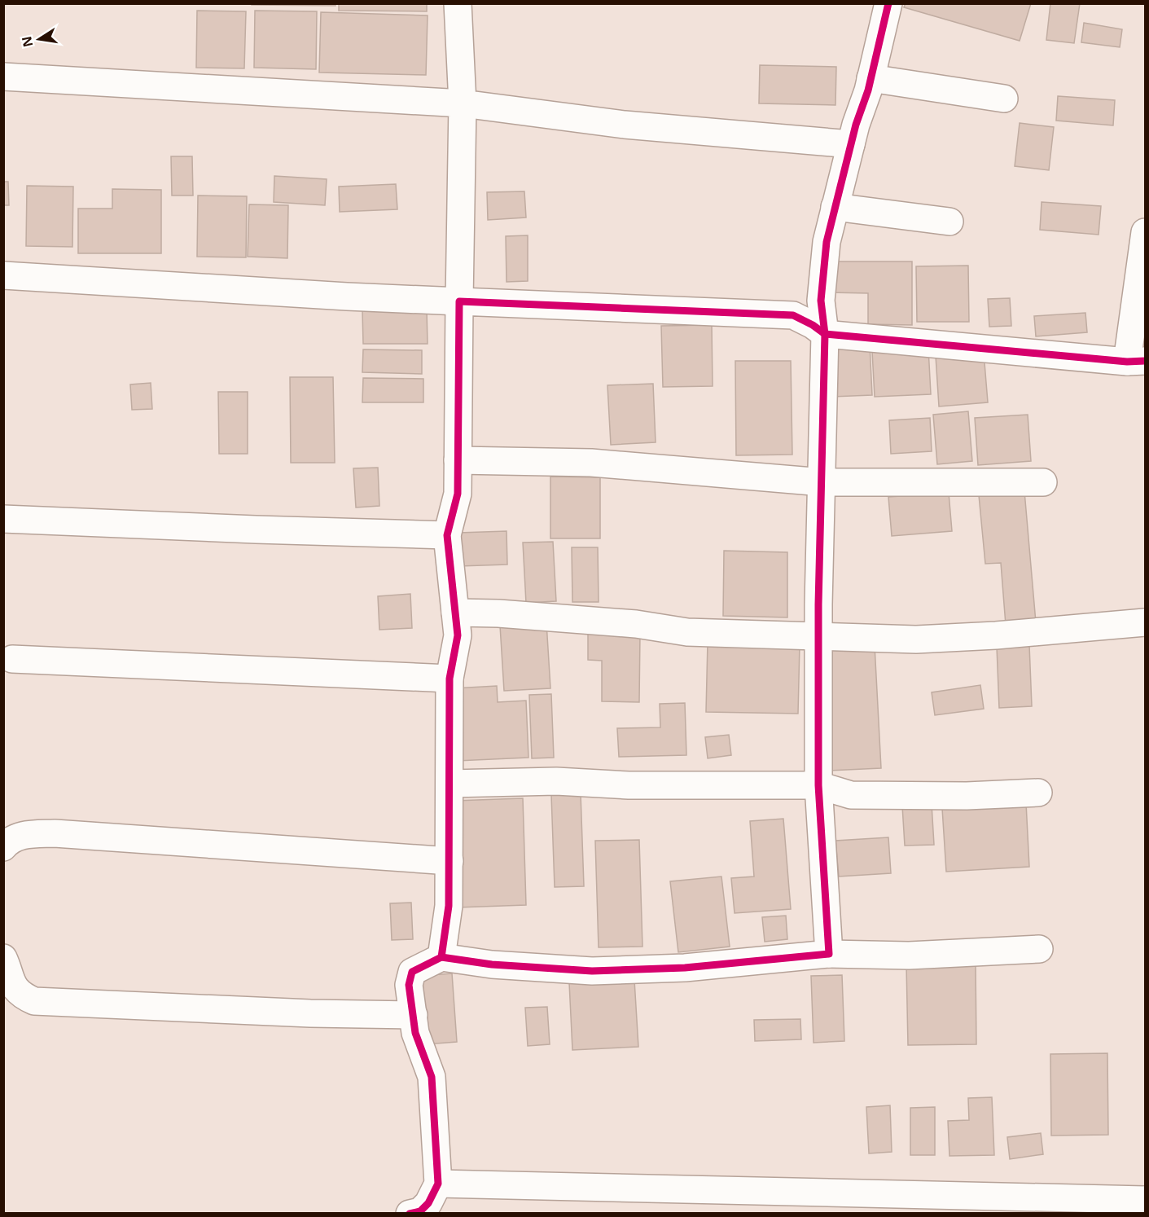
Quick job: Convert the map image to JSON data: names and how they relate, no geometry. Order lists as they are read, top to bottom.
{
  "north": "left"
}
